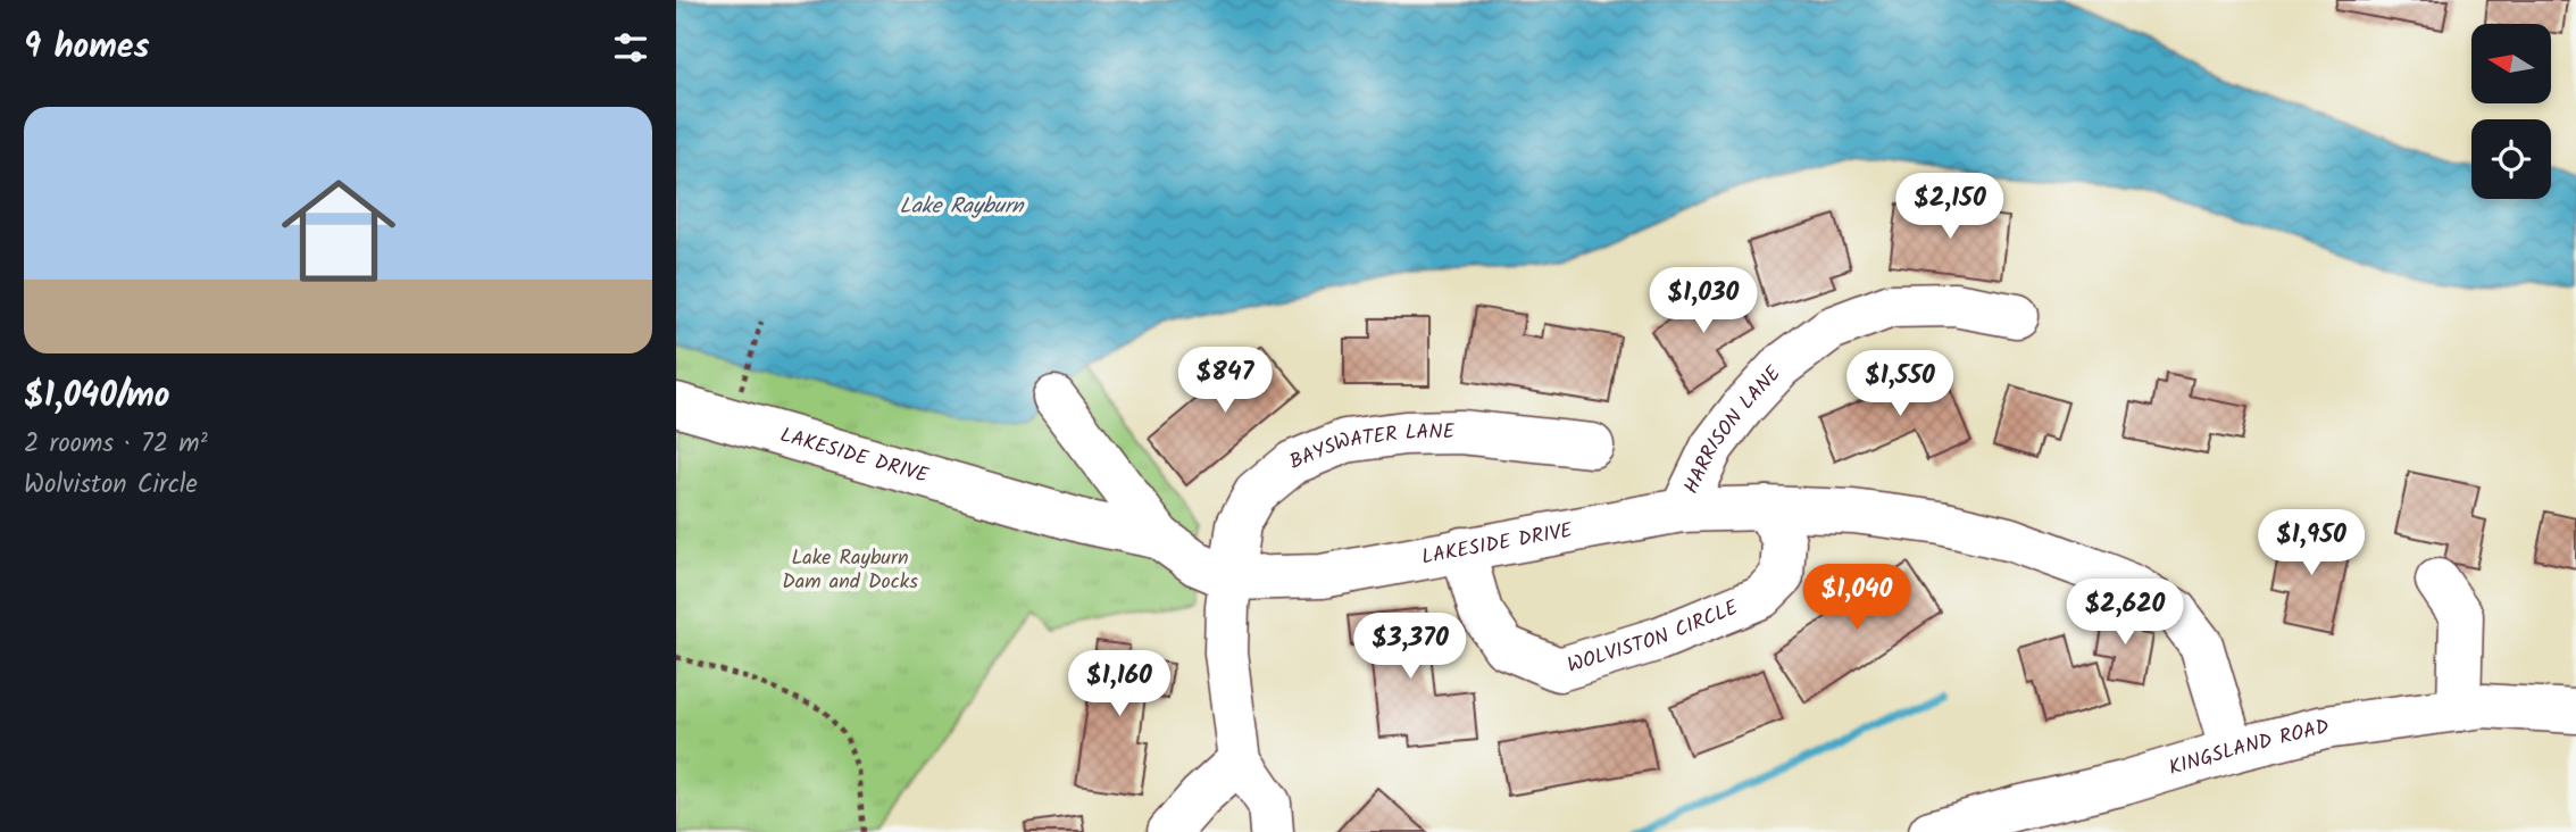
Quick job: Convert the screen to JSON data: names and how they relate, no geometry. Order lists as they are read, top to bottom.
{
  "streets": {
    "street": [
      "HARRISON LANE",
      "BAYSWATER LANE",
      "LAKESIDE DRIVE",
      "WOLVISTON CIRCLE",
      "KINGSLAND ROAD"
    ]
  },
  "crossings": [
    ["HARRISON LANE", "LAKESIDE DRIVE"],
    ["BAYSWATER LANE", "LAKESIDE DRIVE"],
    ["LAKESIDE DRIVE", "WOLVISTON CIRCLE"],
    ["LAKESIDE DRIVE", "KINGSLAND ROAD"]
  ],
  "water": ["Lake Rayburn"],
  "parks": ["Lake Rayburn Dam and Docks"],
  "north": "left",
  "page": {
    "heading": "9 homes",
    "list": [
      {
        "name": "$1,040/mo",
        "note": "2 rooms · 72 m² · Wolviston Circle"
      }
    ],
    "price": [
      "$2,150",
      "$1,030",
      "$847",
      "$1,550",
      "$1,950",
      "$1,040",
      "$2,620",
      "$3,370",
      "$1,160"
    ]
  }
}
